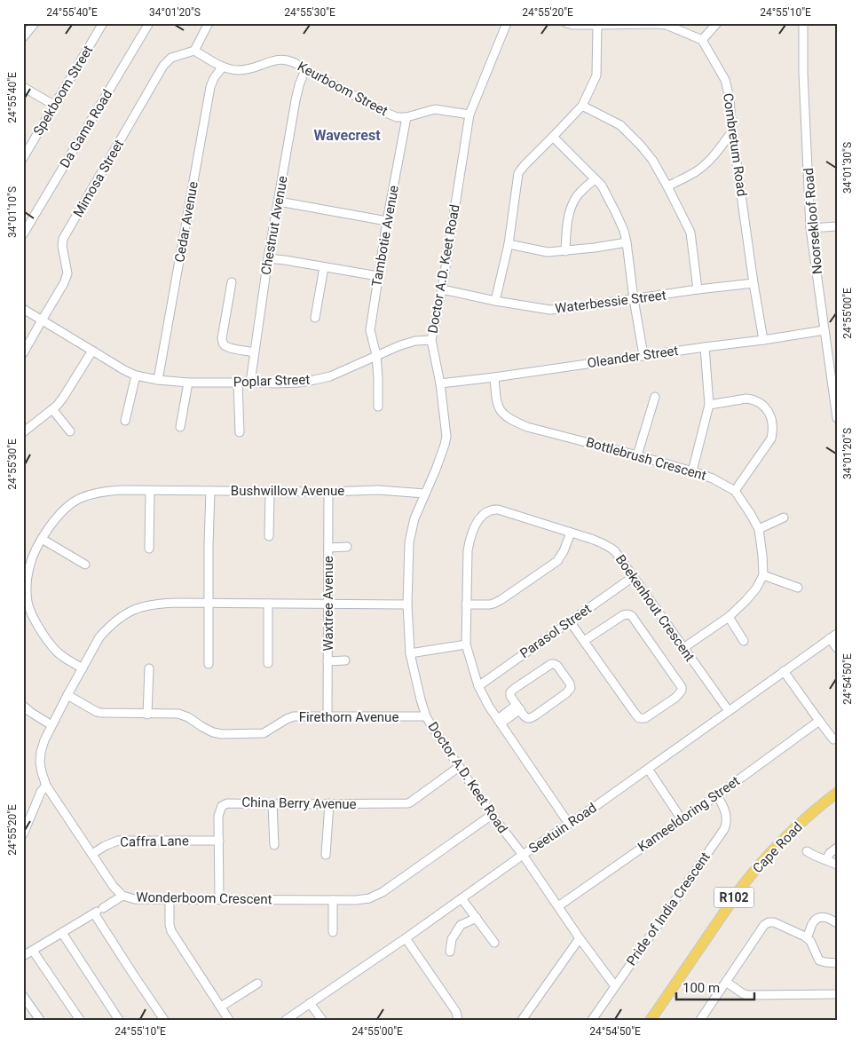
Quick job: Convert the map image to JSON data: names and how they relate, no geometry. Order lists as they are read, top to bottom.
{
  "streets": {
    "main road": ["Cape Road", "R102"],
    "street": [
      "Keurboom Street",
      "Spekboom Street",
      "Da Gama Road",
      "Combretum Road",
      "Mimosa Street",
      "Noorsekloof Road",
      "Cedar Avenue",
      "Chestnut Avenue",
      "Tambotie Avenue",
      "Doctor A.D. Keet Road",
      "Waterbessie Street",
      "Oleander Street",
      "Poplar Street",
      "Bottlebrush Crescent",
      "Bushwillow Avenue",
      "Waxtree Avenue",
      "Boekenhout Crescent",
      "Parasol Street",
      "Firethorn Avenue",
      "China Berry Avenue",
      "Kameeldoring Street",
      "Seetuin Road",
      "Caffra Lane",
      "Wonderboom Crescent",
      "Pride of India Crescent"
    ]
  },
  "crossings": [
    ["Keurboom Street", "Mimosa Street"],
    ["Keurboom Street", "Cedar Avenue"],
    ["Keurboom Street", "Chestnut Avenue"],
    ["Keurboom Street", "Tambotie Avenue"],
    ["Keurboom Street", "Doctor A.D. Keet Road"],
    ["Combretum Road", "Waterbessie Street"],
    ["Combretum Road", "Oleander Street"],
    ["Mimosa Street", "Poplar Street"],
    ["Noorsekloof Road", "Oleander Street"],
    ["Cedar Avenue", "Poplar Street"],
    ["Chestnut Avenue", "Poplar Street"],
    ["Tambotie Avenue", "Poplar Street"],
    ["Doctor A.D. Keet Road", "Waterbessie Street"],
    ["Doctor A.D. Keet Road", "Oleander Street"],
    ["Doctor A.D. Keet Road", "Poplar Street"],
    ["Doctor A.D. Keet Road", "Bushwillow Avenue"],
    ["Doctor A.D. Keet Road", "Firethorn Avenue"],
    ["Doctor A.D. Keet Road", "China Berry Avenue"],
    ["Doctor A.D. Keet Road", "Kameeldoring Street"],
    ["Doctor A.D. Keet Road", "Seetuin Road"],
    ["Doctor A.D. Keet Road", "Wonderboom Crescent"],
    ["Doctor A.D. Keet Road", "Pride of India Crescent"],
    ["Oleander Street", "Bottlebrush Crescent"],
    ["Bushwillow Avenue", "Waxtree Avenue"],
    ["Bushwillow Avenue", "Wonderboom Crescent"],
    ["Waxtree Avenue", "Firethorn Avenue"],
    ["Waxtree Avenue", "Wonderboom Crescent"],
    ["Boekenhout Crescent", "Parasol Street"],
    ["Boekenhout Crescent", "Seetuin Road"],
    ["Firethorn Avenue", "Wonderboom Crescent"],
    ["China Berry Avenue", "Caffra Lane"],
    ["China Berry Avenue", "Wonderboom Crescent"],
    ["Kameeldoring Street", "Pride of India Crescent"],
    ["Caffra Lane", "Wonderboom Crescent"]
  ],
  "districts": ["Wavecrest"],
  "scale_bar": "100 m",
  "coordinates": [
    "24°55'40\"E",
    "34°01'20\"S",
    "24°55'30\"E",
    "24°55'20\"E",
    "24°55'10\"E",
    "34°01'30\"S",
    "34°01'10\"S",
    "24°55'00\"E",
    "24°54'50\"E"
  ]
}
